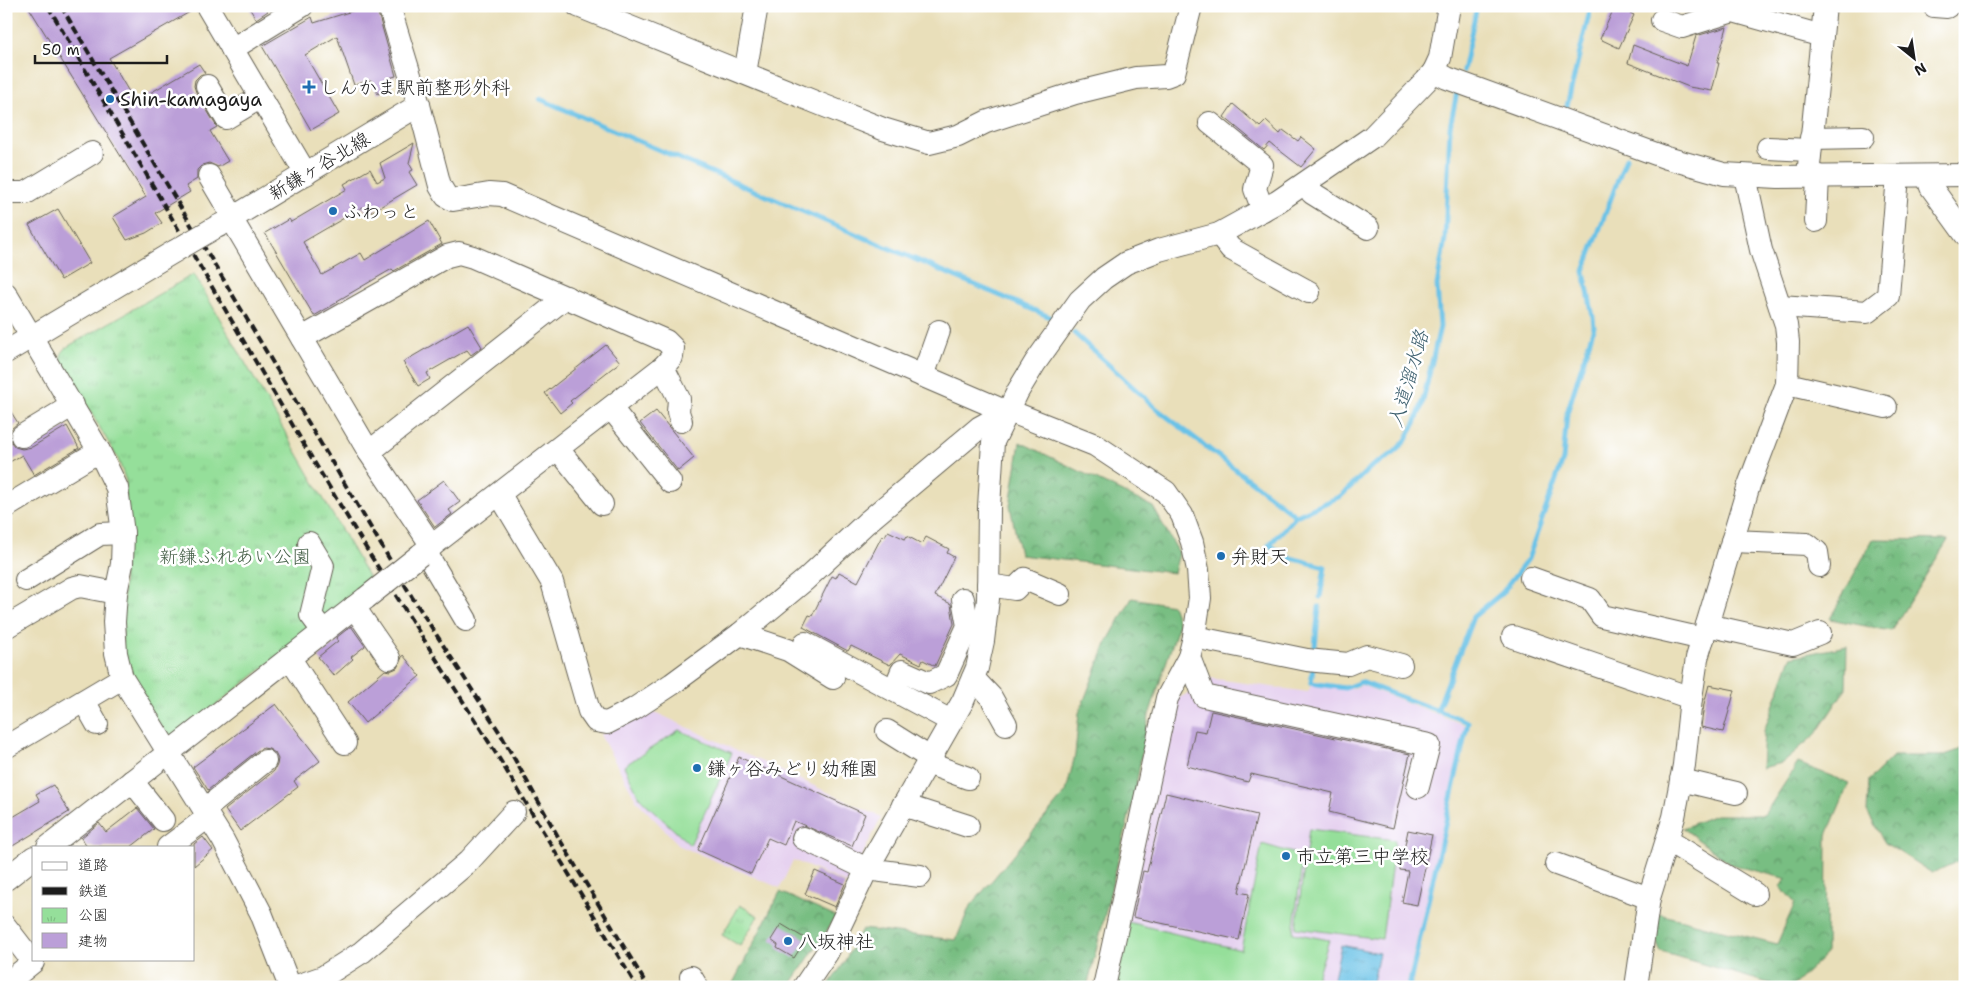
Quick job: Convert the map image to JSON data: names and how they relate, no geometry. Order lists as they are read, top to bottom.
{
  "streets": {
    "street": ["新鎌ヶ谷北線"]
  },
  "water": ["入道溜水路"],
  "parks": ["新鎌ふれあい公園"],
  "places": {
    "health": ["しんかま駅前整形外科"],
    "other": [
      "Shin-kamagaya",
      "ふわっと",
      "弁財天",
      "鎌ヶ谷みどり幼稚園",
      "市立第三中学校",
      "八坂神社"
    ]
  },
  "legend": [
    "道路",
    "鉄道",
    "公園",
    "建物"
  ],
  "scale_bar": "50 m",
  "north": "bottom right"
}
